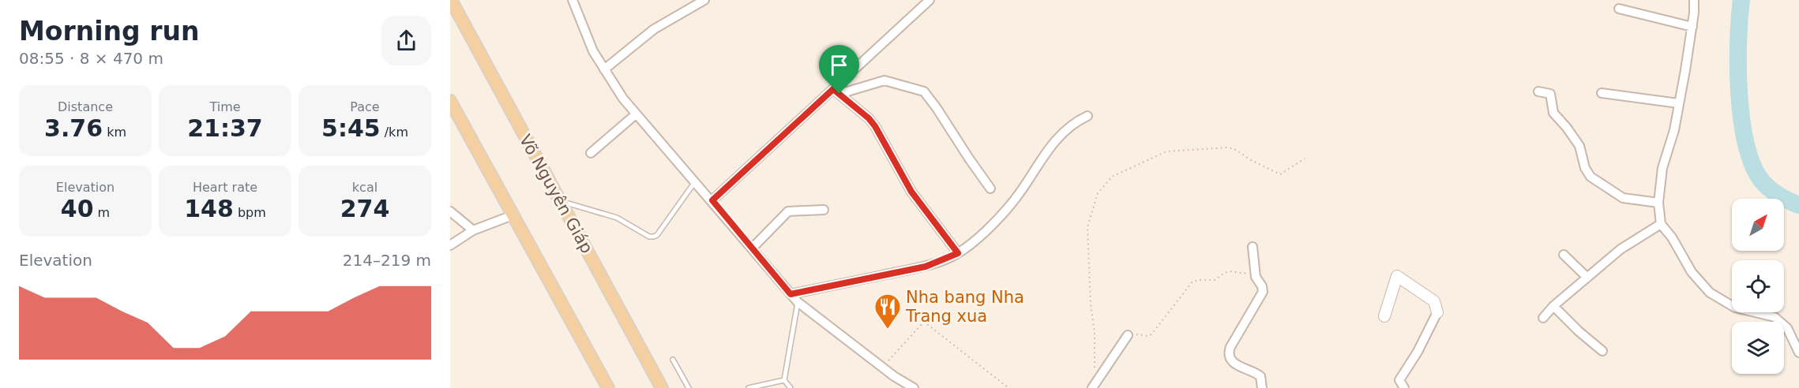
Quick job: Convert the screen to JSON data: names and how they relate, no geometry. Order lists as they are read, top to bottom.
{
  "streets": {
    "main road": ["Võ Nguyên Giáp"]
  },
  "places": {
    "restaurant": ["Nha bang Nha Trang xua"]
  },
  "north": "top right",
  "page": {
    "heading": ["Morning run", "08:55 · 8 × 470 m"],
    "stats": [
      ["Distance", "3.76 km"],
      ["Time", "21:37"],
      ["Pace", "5:45 /km"],
      ["Elevation", "40 m"],
      ["Heart rate", "148 bpm"],
      ["kcal", "274"]
    ],
    "chart": ["Elevation", "214–219 m"]
  }
}
